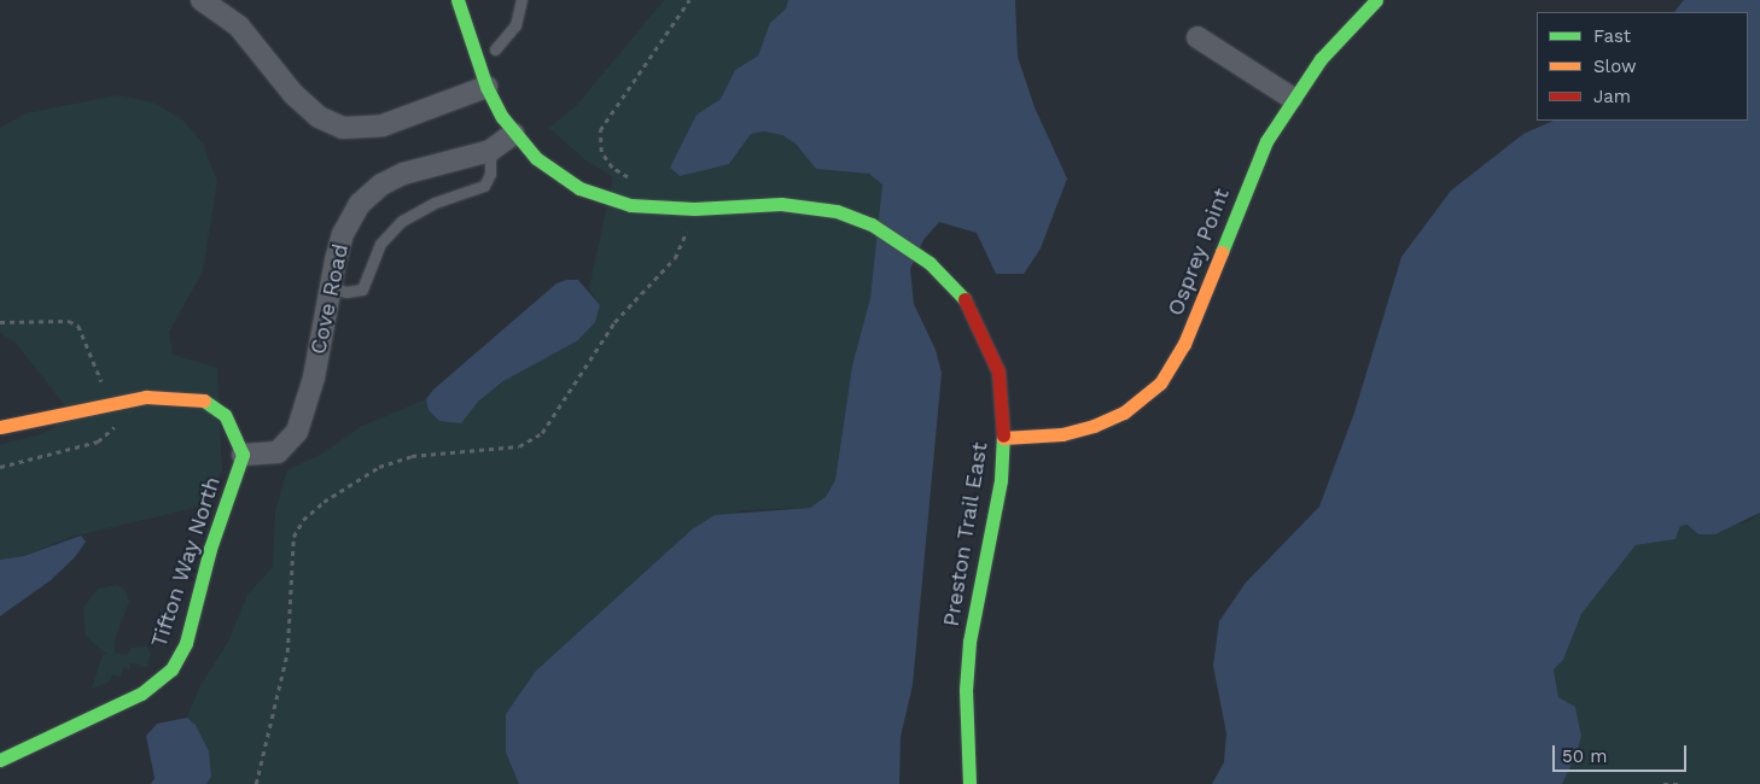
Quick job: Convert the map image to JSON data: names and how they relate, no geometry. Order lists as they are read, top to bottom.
{
  "streets": {
    "street": [
      "Osprey Point",
      "Cove Road",
      "Preston Trail East",
      "Tifton Way North"
    ]
  },
  "crossings": [
    ["Osprey Point", "Preston Trail East"],
    ["Cove Road", "Preston Trail East"],
    ["Cove Road", "Tifton Way North"]
  ],
  "legend": ["Fast", "Slow", "Jam"],
  "scale_bar": "50 m"
}
